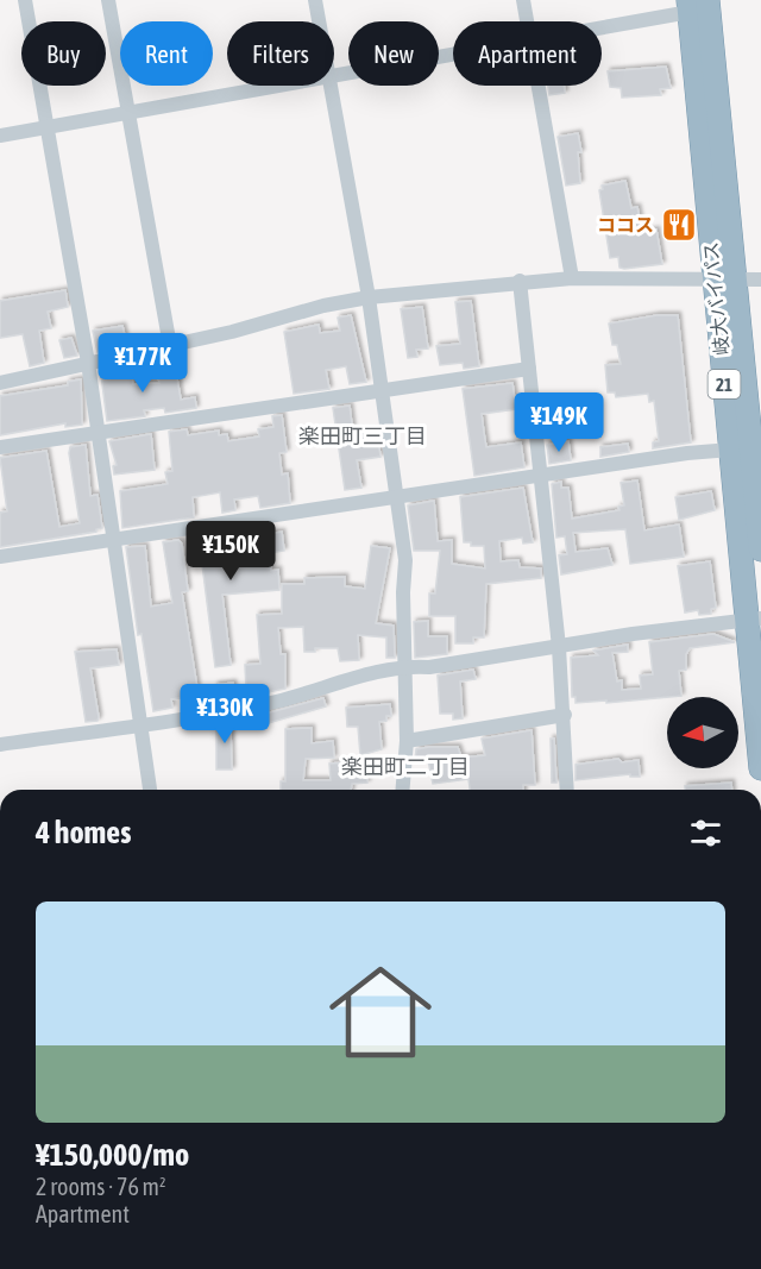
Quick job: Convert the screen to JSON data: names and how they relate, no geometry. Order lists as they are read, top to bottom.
{
  "streets": {
    "highway": ["岐大バイパス", "21"]
  },
  "districts": ["楽田町三丁目", "楽田町二丁目"],
  "places": {
    "restaurant": ["ココス"]
  },
  "north": "left",
  "page": {
    "chip": [
      "Buy",
      "Rent",
      "Filters",
      "New",
      "Apartment"
    ],
    "price": [
      "¥177K",
      "¥149K",
      "¥150K",
      "¥130K"
    ],
    "heading": "4 homes",
    "list": [
      {
        "name": "¥150,000/mo",
        "note": "2 rooms · 76 m² · Apartment"
      }
    ]
  }
}
